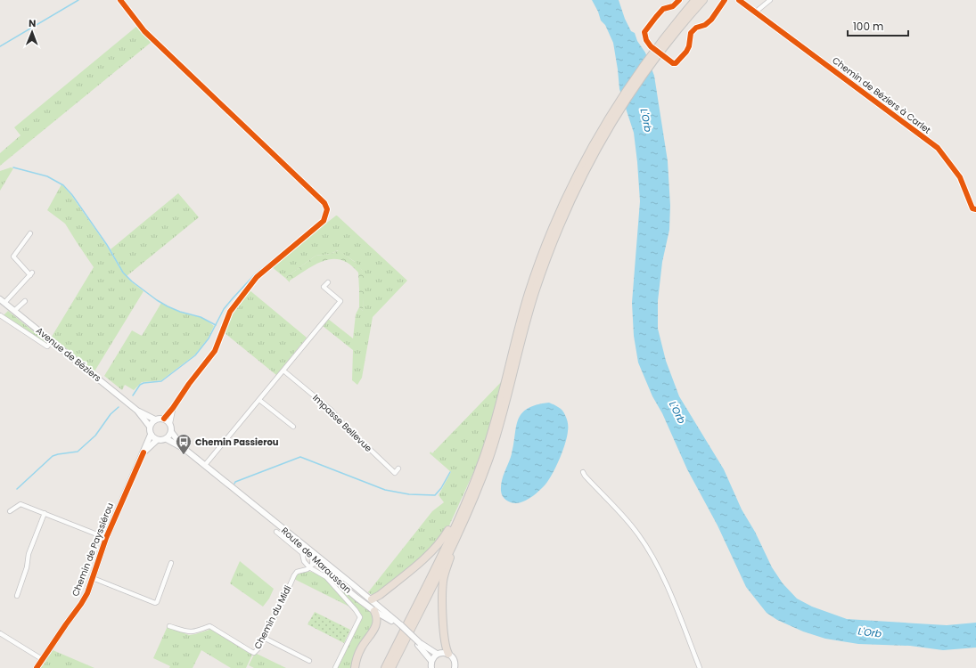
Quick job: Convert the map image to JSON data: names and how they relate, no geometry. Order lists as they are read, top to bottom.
{
  "streets": {
    "main road": ["Avenue de Béziers", "Chemin de Payssiérou", "Route de Maraussan"],
    "street": ["Chemin de Béziers à Carlet", "Impasse Bellevue", "Chemin du Midi"]
  },
  "crossings": [
    ["Avenue de Béziers", "Chemin de Payssiérou"],
    ["Route de Maraussan", "Chemin du Midi"]
  ],
  "water": ["L'Orb"],
  "places": {
    "bus stop": ["Chemin Passierou"]
  },
  "scale_bar": "100 m",
  "north": "top"
}
